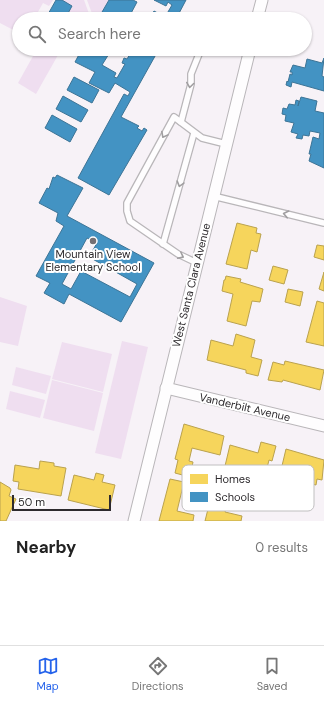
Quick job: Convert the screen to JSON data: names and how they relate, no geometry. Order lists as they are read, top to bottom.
{
  "streets": {
    "street": ["West Santa Clara Avenue", "Vanderbilt Avenue"]
  },
  "crossings": [
    ["West Santa Clara Avenue", "Vanderbilt Avenue"]
  ],
  "places": ["Mountain View Elementary School"],
  "legend": ["Homes", "Schools"],
  "scale_bar": "50 m",
  "page": {
    "search": "Search here",
    "scale": "50 m",
    "heading": ["Nearby", "0 results"],
    "nav": ["Map", "Directions", "Saved"]
  }
}
